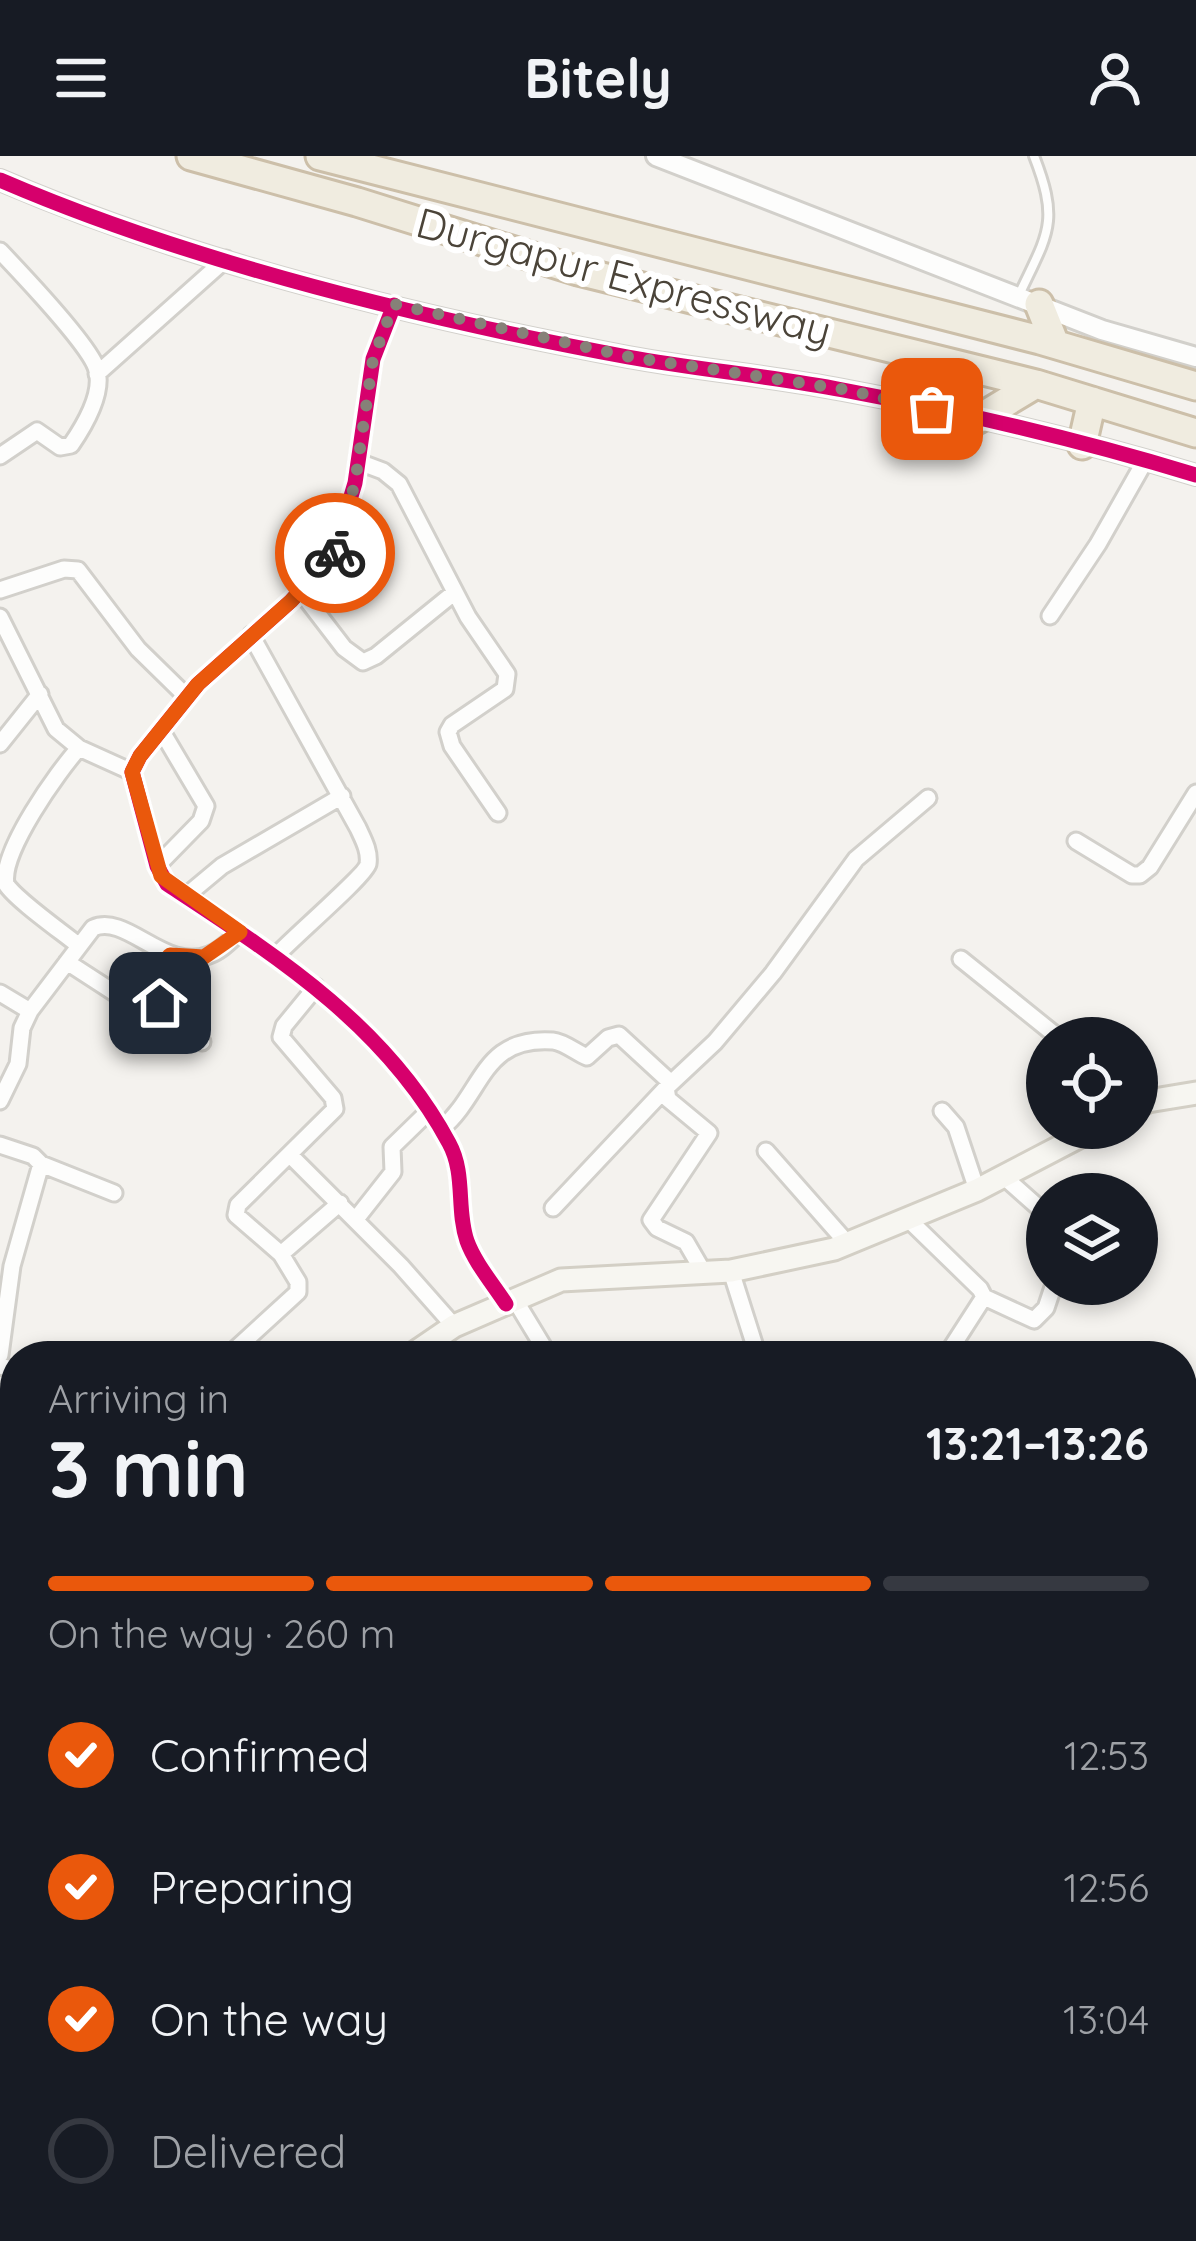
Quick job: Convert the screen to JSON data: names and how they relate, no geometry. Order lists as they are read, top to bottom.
{
  "streets": {
    "highway": ["Durgapur Expressway"]
  },
  "page": {
    "header": "Bitely",
    "heading": ["3 min", "Arriving in", "13:21–13:26"],
    "bar": "On the way · 260 m",
    "list": [
      ["Confirmed", "12:53"],
      ["Preparing", "12:56"],
      ["On the way", "13:04"],
      "Delivered"
    ]
  }
}
